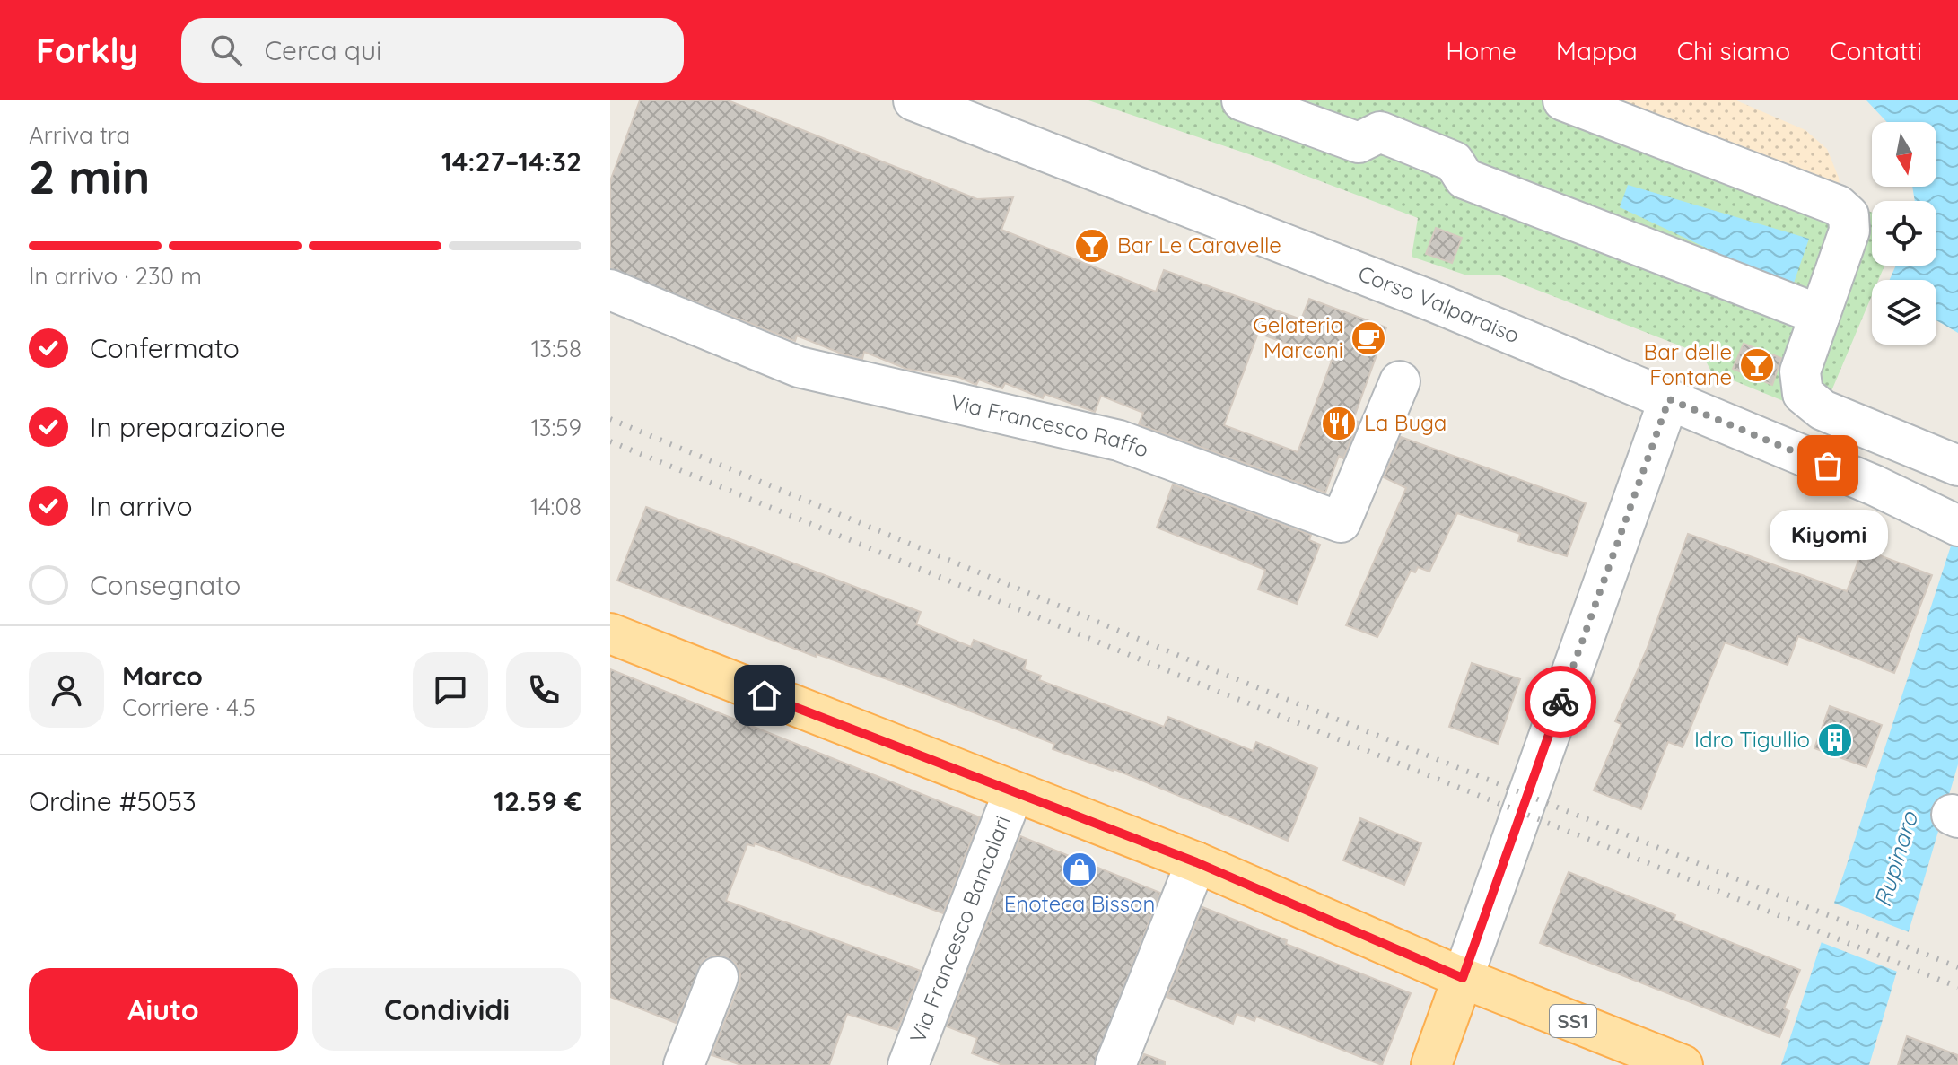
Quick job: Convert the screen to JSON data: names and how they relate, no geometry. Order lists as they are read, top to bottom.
{
  "streets": {
    "main road": ["SS1"],
    "street": ["Corso Valparaiso", "Via Francesco Raffo", "Via Francesco Bancalari"]
  },
  "crossings": [
    ["Via Francesco Bancalari", "SS1"]
  ],
  "water": ["Rupinaro"],
  "places": {
    "bar": ["Bar Le Caravelle", "Bar delle Fontane"],
    "cafe": ["Gelateria Marconi"],
    "restaurant": ["La Buga"],
    "other": ["Kiyomi"],
    "building": ["Idro Tigullio"],
    "shop": ["Enoteca Bisson"]
  },
  "north": "bottom",
  "page": {
    "header": "Forkly",
    "search": "Cerca qui",
    "nav": [
      "Home",
      "Mappa",
      "Chi siamo",
      "Contatti"
    ],
    "heading": ["2 min", "Arriva tra", "14:27–14:32"],
    "panel": [
      "Marco",
      "Corriere · 4.5",
      "Ordine #5053",
      "12.59 €"
    ],
    "bar": "In arrivo · 230 m",
    "list": [
      ["Confermato", "13:58"],
      ["In preparazione", "13:59"],
      ["In arrivo", "14:08"],
      "Consegnato"
    ],
    "bubble": "Kiyomi",
    "buttons": ["Aiuto", "Condividi"]
  }
}
